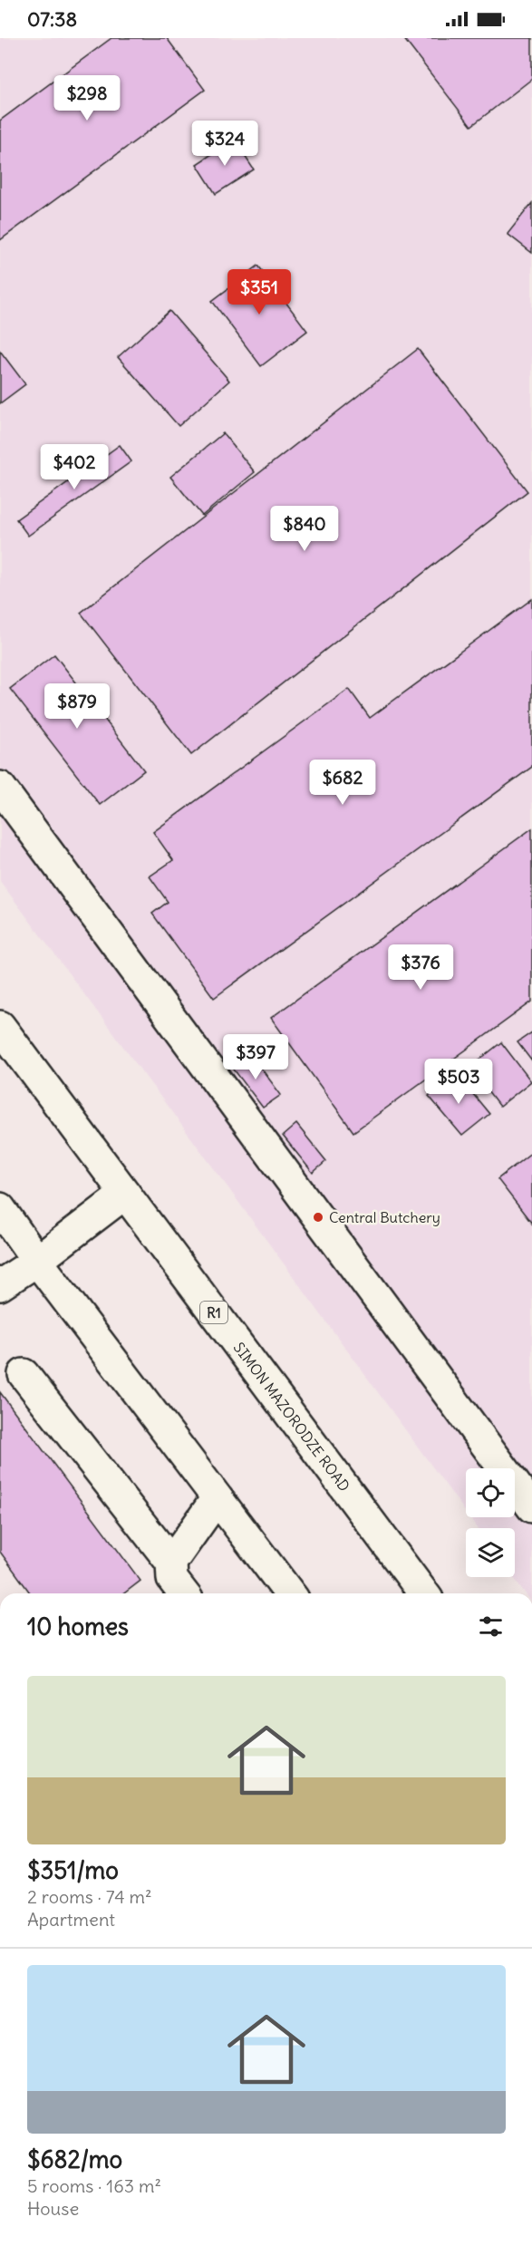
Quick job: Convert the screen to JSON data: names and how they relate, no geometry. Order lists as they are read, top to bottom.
{
  "streets": {
    "main road": ["R1", "SIMON MAZORODZE ROAD"]
  },
  "places": ["Central Butchery"],
  "page": {
    "status": "07:38",
    "price": [
      "$298",
      "$324",
      "$351",
      "$402",
      "$840",
      "$879",
      "$682",
      "$376",
      "$397",
      "$503"
    ],
    "heading": "10 homes",
    "list": [
      {
        "name": "$351/mo",
        "note": "2 rooms · 74 m² · Apartment"
      },
      {
        "name": "$682/mo",
        "note": "5 rooms · 163 m² · House"
      }
    ]
  }
}
